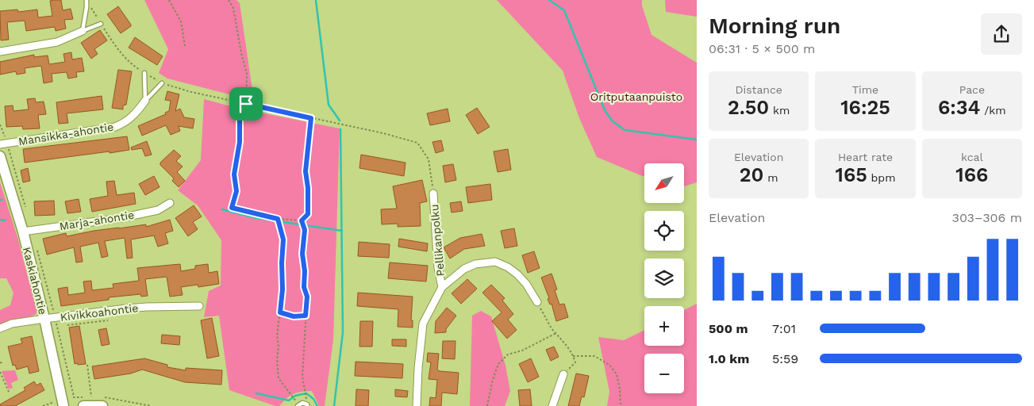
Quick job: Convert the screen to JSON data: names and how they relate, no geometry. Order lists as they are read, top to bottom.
{
  "streets": {
    "street": [
      "Mansikka-ahontie",
      "Marja-ahontie",
      "Pellikanpolku",
      "Kaskiahontie",
      "Kivikkoahontie"
    ]
  },
  "crossings": [
    ["Marja-ahontie", "Kaskiahontie"],
    ["Kaskiahontie", "Kivikkoahontie"]
  ],
  "parks": ["Oritputaanpuisto"],
  "north": "bottom left",
  "page": {
    "heading": ["Morning run", "06:31 · 5 × 500 m"],
    "stats": [
      ["Distance", "2.50 km"],
      ["Time", "16:25"],
      ["Pace", "6:34 /km"],
      ["Elevation", "20 m"],
      ["Heart rate", "165 bpm"],
      ["kcal", "166"]
    ],
    "map_buttons": ["+", "−"],
    "chart": ["Elevation", "303–306 m"],
    "list": [
      {
        "name": "500 m",
        "note": "7:01"
      },
      {
        "name": "1.0 km",
        "note": "5:59"
      }
    ]
  }
}
